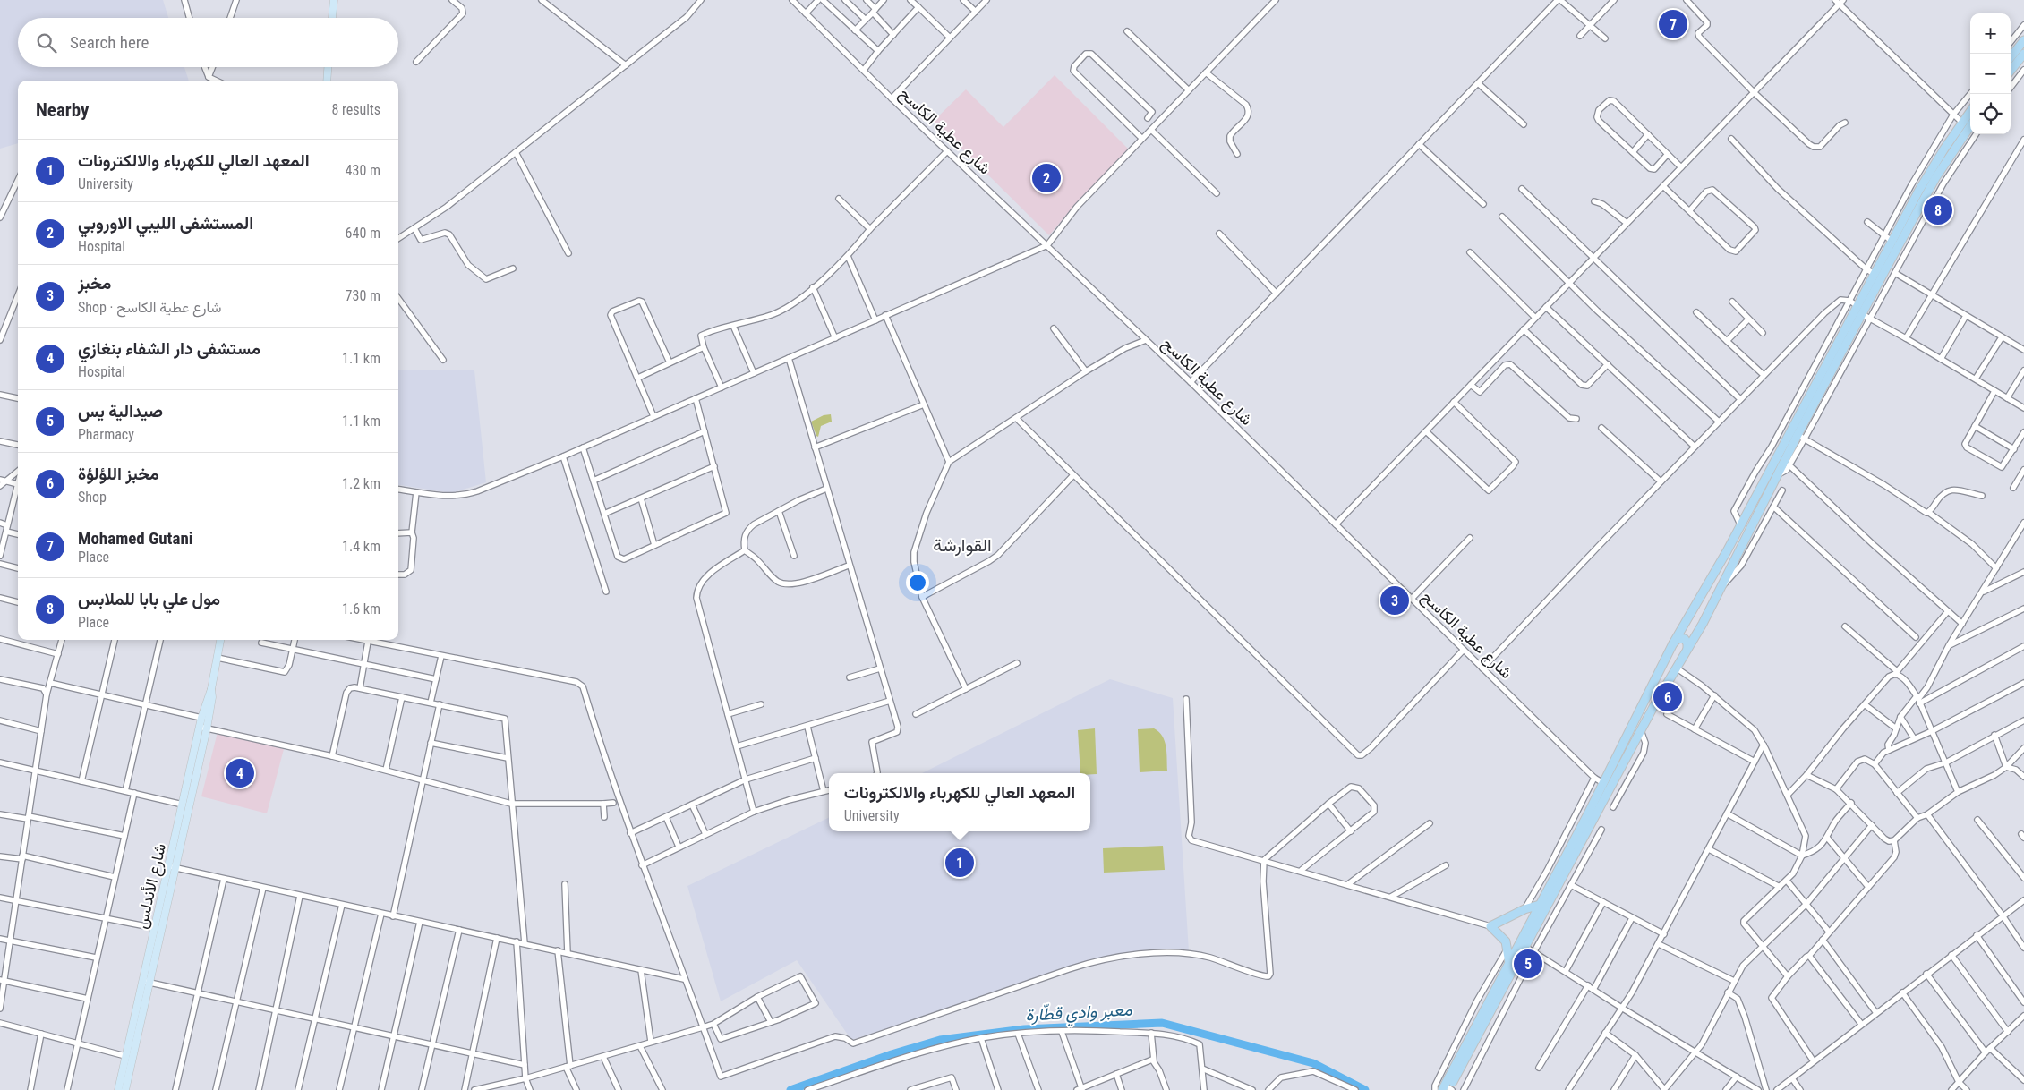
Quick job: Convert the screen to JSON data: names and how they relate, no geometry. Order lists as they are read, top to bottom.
{
  "streets": {
    "main road": ["شارع الأندلس"],
    "street": ["شارع عطية الكاسح"]
  },
  "districts": ["القوارشة"],
  "water": ["معبر وادي قطّارة"],
  "page": {
    "pins": [
      "7",
      "2",
      "8",
      "3",
      "6",
      "4",
      "1",
      "5"
    ],
    "map_buttons": ["+", "−"],
    "search": "Search here",
    "heading": ["Nearby", "8 results"],
    "list": [
      {
        "mark": "1",
        "name": "المعهد العالي للكهرباء والالكترونات",
        "note": "University",
        "value": "430 m"
      },
      {
        "mark": "2",
        "name": "المستشفی الليبي الاوروبي",
        "note": "Hospital",
        "value": "640 m"
      },
      {
        "mark": "3",
        "name": "مخبز",
        "note": "Shop · شارع عطية الكاسح",
        "value": "730 m"
      },
      {
        "mark": "4",
        "name": "مستشفى دار الشفاء بنغازي",
        "note": "Hospital",
        "value": "1.1 km"
      },
      {
        "mark": "5",
        "name": "صيدالية يس",
        "note": "Pharmacy",
        "value": "1.1 km"
      },
      {
        "mark": "6",
        "name": "مخبز اللؤلؤة",
        "note": "Shop",
        "value": "1.2 km"
      },
      {
        "mark": "7",
        "name": "Mohamed Gutani",
        "note": "Place",
        "value": "1.4 km"
      },
      {
        "mark": "8",
        "name": "مول علي بابا للملابس",
        "note": "Place",
        "value": "1.6 km"
      }
    ],
    "popup": ["المعهد العالي للكهرباء والالكترونات", "University"]
  }
}
